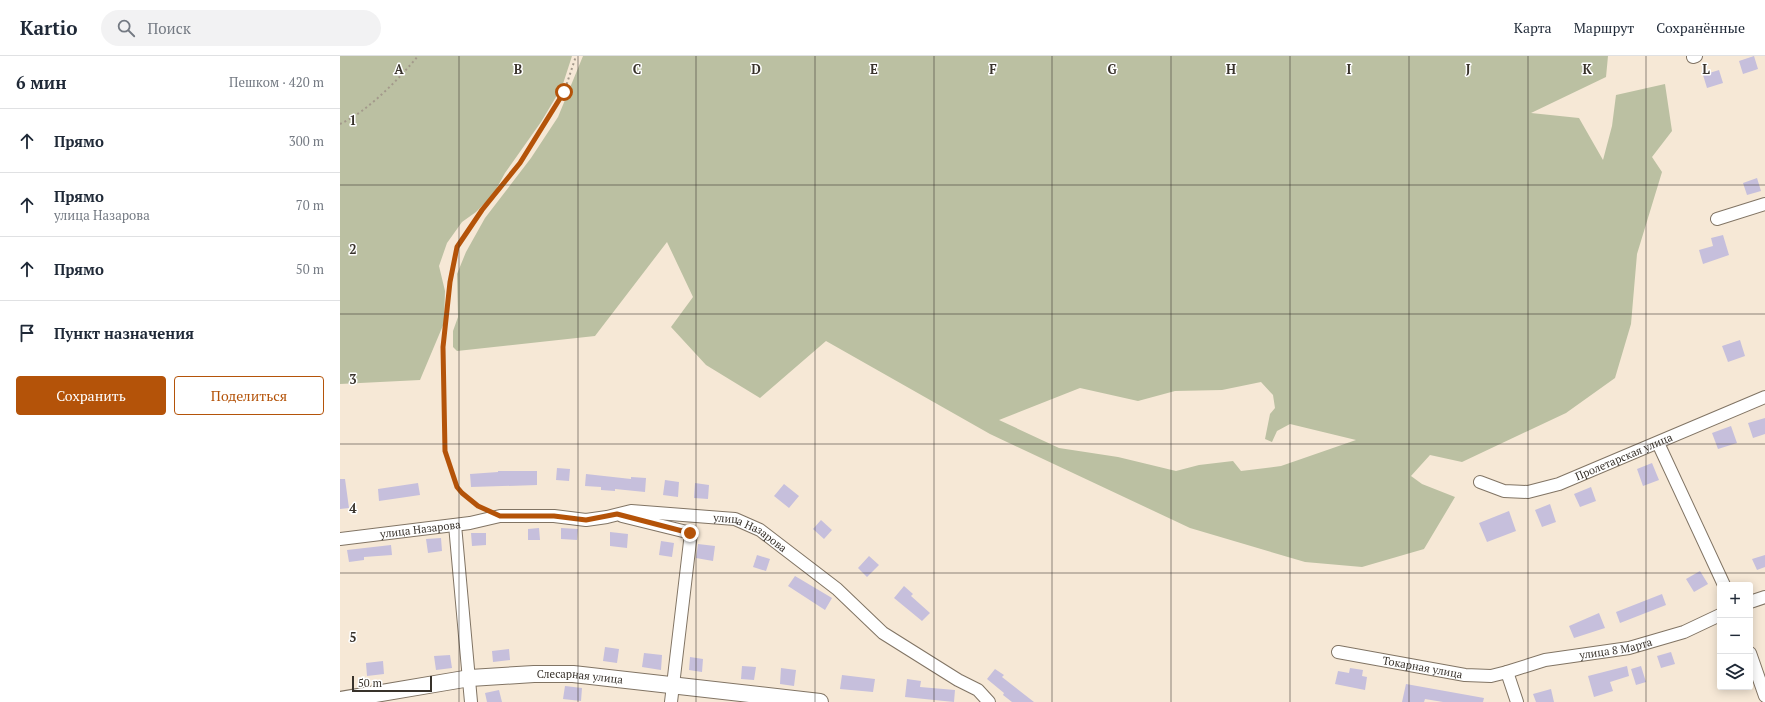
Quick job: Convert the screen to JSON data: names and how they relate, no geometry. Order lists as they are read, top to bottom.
{
  "streets": {
    "street": [
      "Пролетарская улица",
      "улица Назарова",
      "улица 8 Марта",
      "Токарная улица",
      "Слесарная улица"
    ]
  },
  "crossings": [
    ["улица 8 Марта", "Токарная улица"]
  ],
  "scale_bar": "50 m",
  "page": {
    "header": "Kartio",
    "search": "Поиск",
    "nav": ["Карта", "Маршрут", "Сохранённые"],
    "heading": ["6 мин", "Пешком · 420 m"],
    "list": [
      ["Прямо", "300 m"],
      ["Прямо", "улица Назарова", "70 m"],
      ["Прямо", "50 m"],
      "Пункт назначения"
    ],
    "buttons": ["Сохранить", "Поделиться"],
    "map_buttons": ["+", "−"],
    "scale": "50 m"
  },
  "grid": {
    "columns": [
      "A",
      "B",
      "C",
      "D",
      "E",
      "F",
      "G",
      "H",
      "I",
      "J",
      "K",
      "L"
    ],
    "rows": [
      "1",
      "2",
      "3",
      "4",
      "5"
    ]
  }
}
